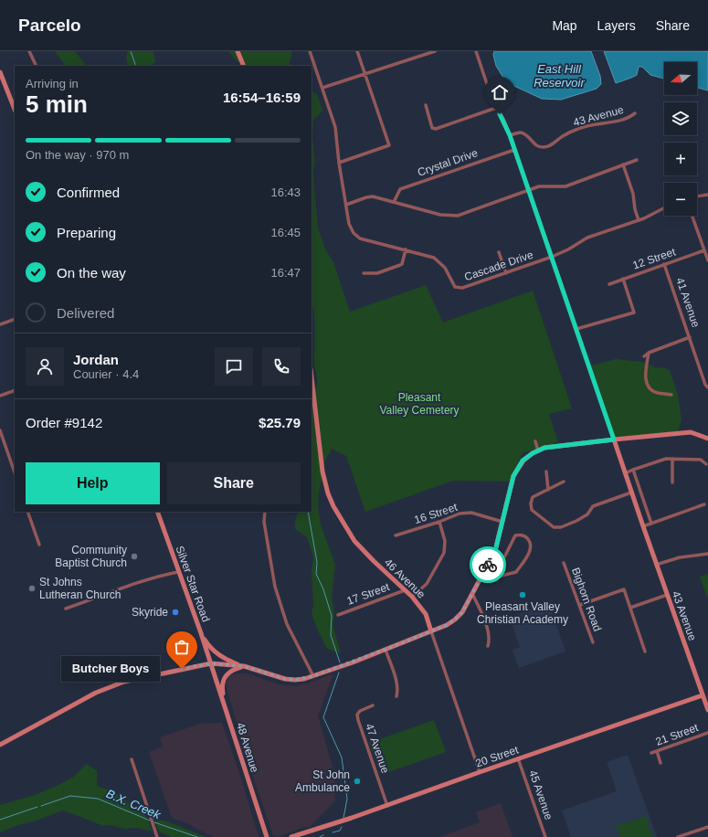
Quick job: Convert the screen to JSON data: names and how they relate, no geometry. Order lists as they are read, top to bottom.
{
  "streets": {
    "street": [
      "43 Avenue",
      "Crystal Drive",
      "12 Street",
      "Cascade Drive",
      "41 Avenue",
      "16 Street",
      "46 Avenue",
      "Silver Star Road",
      "17 Street",
      "Bighorn Road",
      "21 Street",
      "48 Avenue",
      "47 Avenue",
      "20 Street",
      "45 Avenue"
    ]
  },
  "crossings": [
    ["43 Avenue", "Crystal Drive"],
    ["43 Avenue", "Cascade Drive"],
    ["43 Avenue", "20 Street"],
    ["12 Street", "41 Avenue"],
    ["46 Avenue", "17 Street"],
    ["46 Avenue", "20 Street"],
    ["Silver Star Road", "48 Avenue"],
    ["47 Avenue", "20 Street"],
    ["20 Street", "45 Avenue"]
  ],
  "water": ["East Hill Reservoir", "B.X. Creek"],
  "parks": ["Pleasant Valley Cemetery"],
  "places": [
    "Community Baptist Church",
    "St Johns Lutheran Church",
    "Pleasant Valley Christian Academy",
    "Skyride",
    "Butcher Boys",
    "St John Ambulance"
  ],
  "north": "left",
  "page": {
    "header": "Parcelo",
    "nav": ["Map", "Layers", "Share"],
    "map_buttons": ["+", "−"],
    "heading": ["5 min", "Arriving in", "16:54–16:59"],
    "panel": [
      "Jordan",
      "Courier · 4.4",
      "Order #9142",
      "$25.79"
    ],
    "bar": "On the way · 970 m",
    "list": [
      ["Confirmed", "16:43"],
      ["Preparing", "16:45"],
      ["On the way", "16:47"],
      "Delivered"
    ],
    "buttons": ["Help", "Share"],
    "bubble": "Butcher Boys"
  }
}
